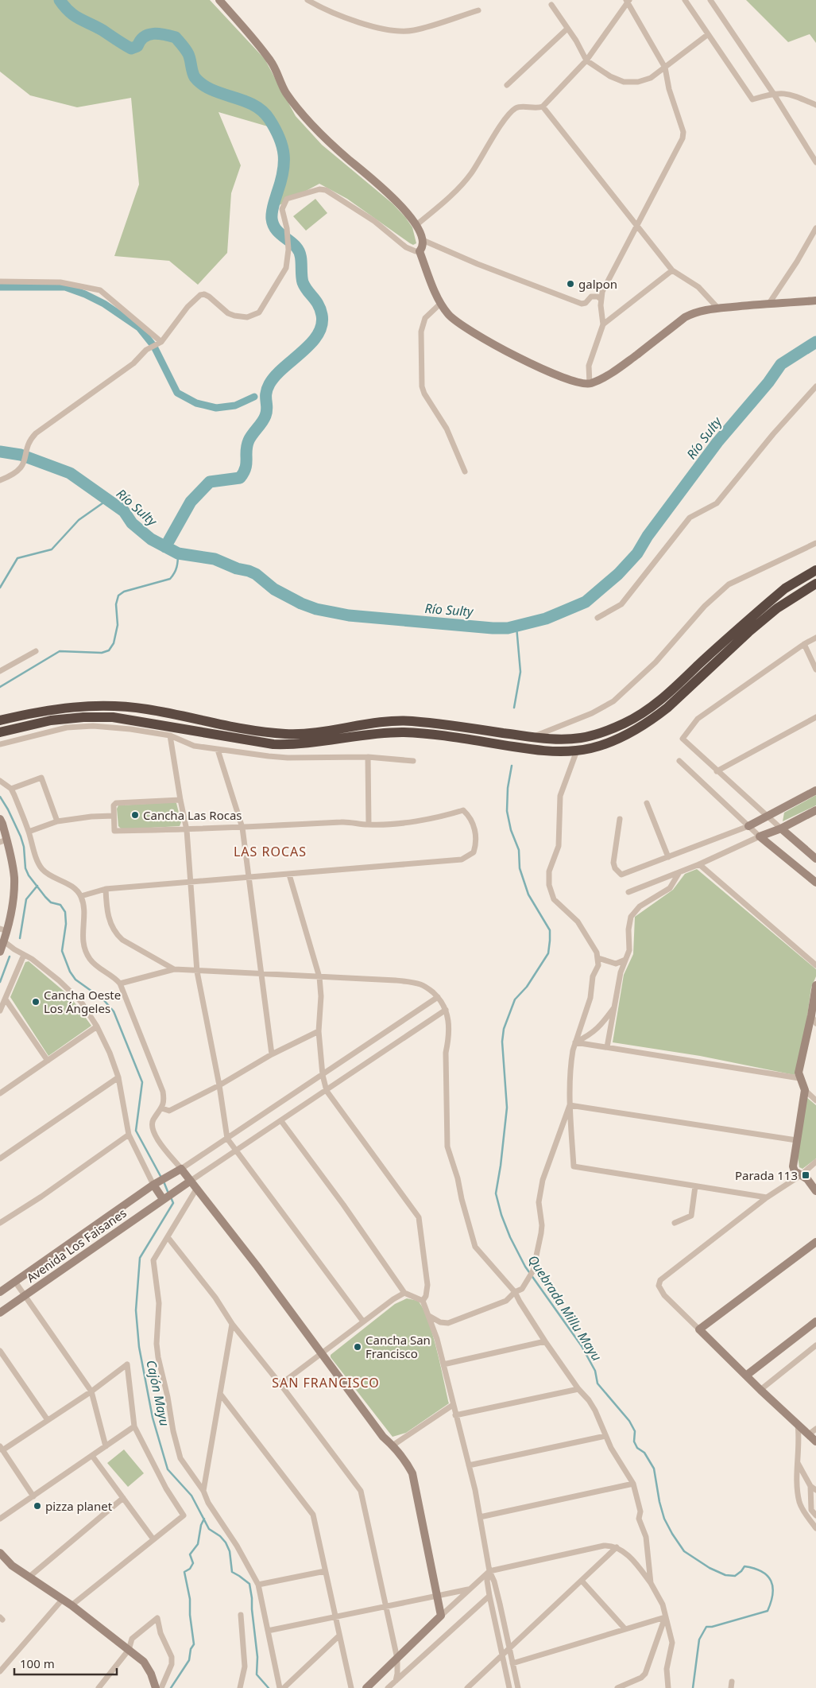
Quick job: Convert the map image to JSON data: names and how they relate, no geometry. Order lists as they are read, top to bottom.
{
  "streets": {
    "street": ["Avenida Los Faisanes"]
  },
  "districts": ["LAS ROCAS", "SAN FRANCISCO"],
  "water": ["Río Sulty", "Quebrada Millu Mayu", "Cajón Mayu"],
  "places": {
    "other": [
      "galpon",
      "Cancha Las Rocas",
      "Cancha Oeste Los Ángeles",
      "Cancha San Francisco",
      "pizza planet"
    ],
    "transit": ["Parada 113"]
  },
  "scale_bar": "100 m"
}
